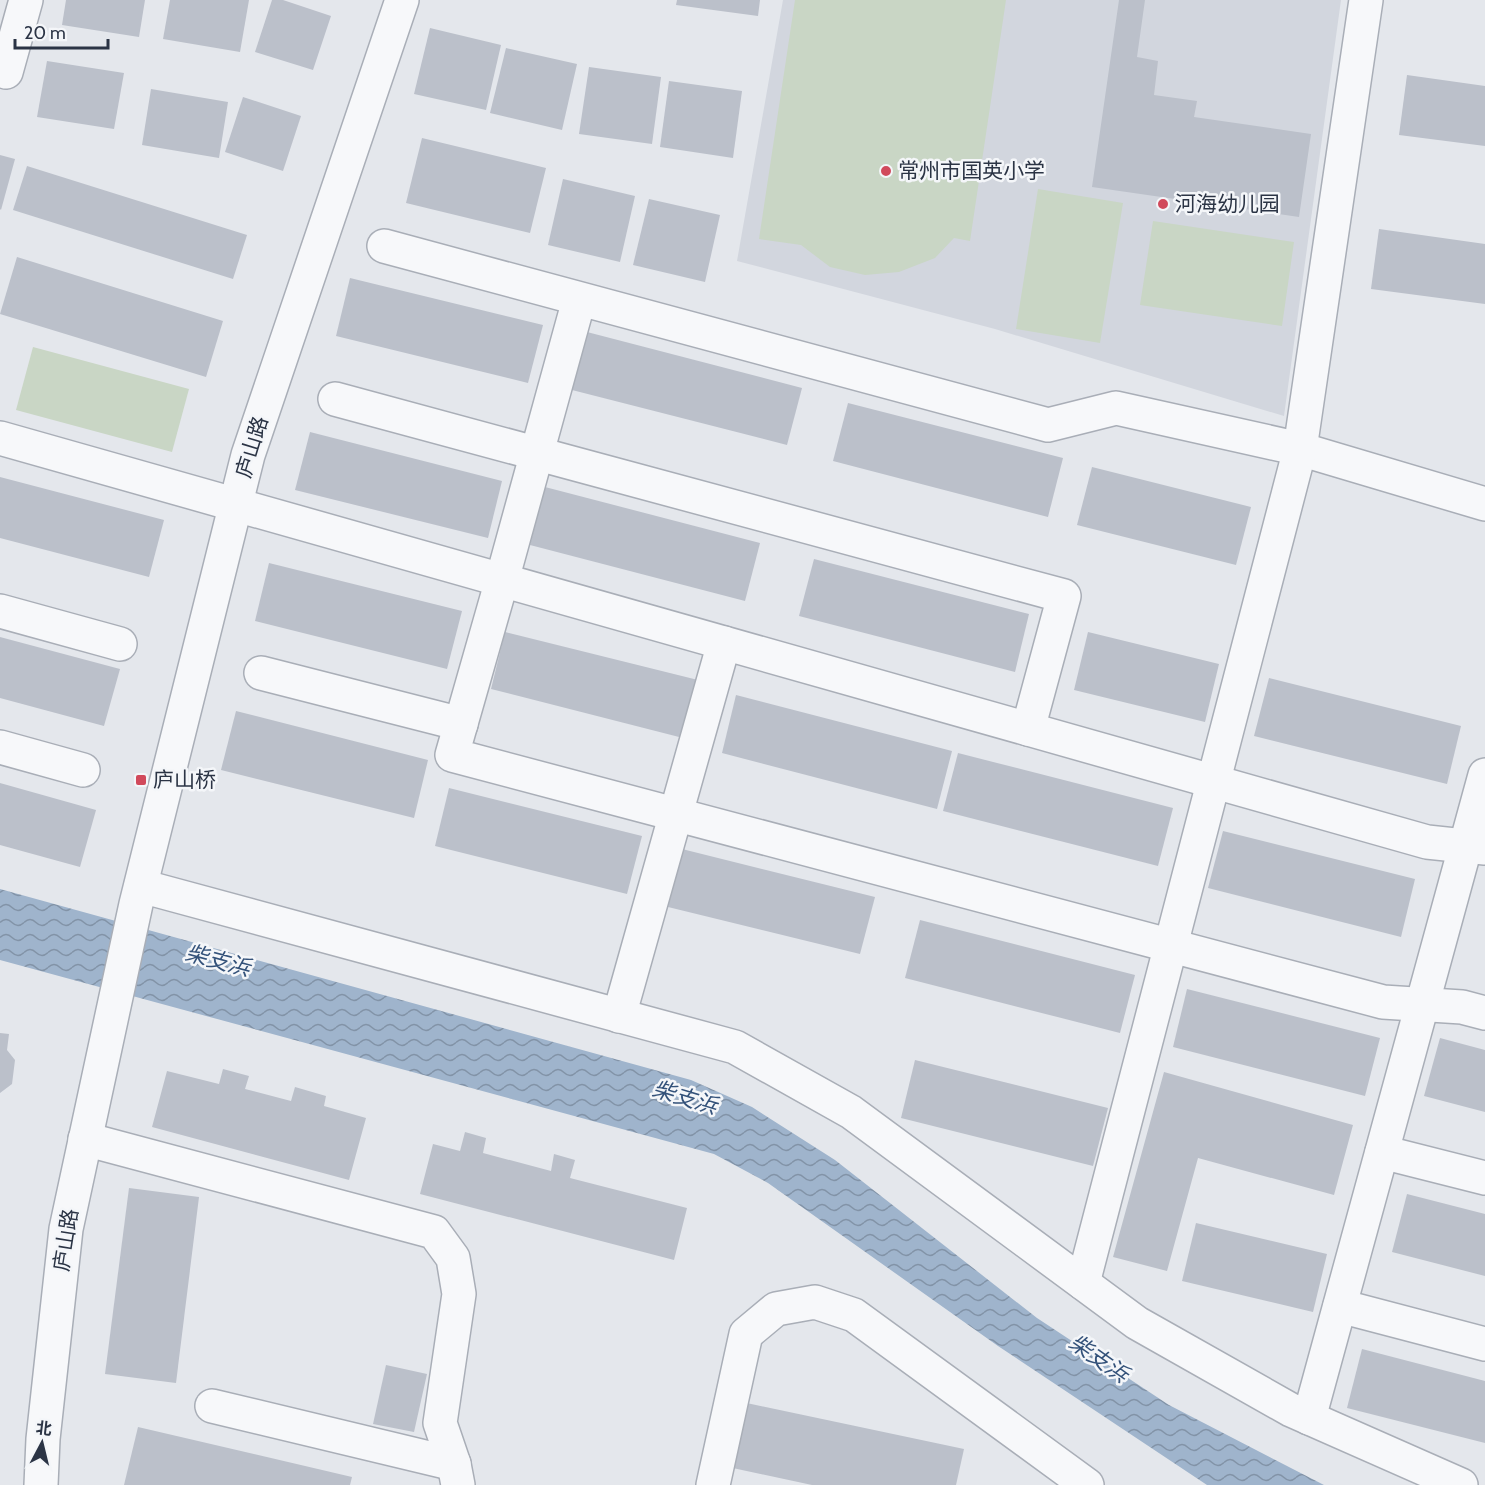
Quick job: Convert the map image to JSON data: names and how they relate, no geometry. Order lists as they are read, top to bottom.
{
  "streets": {
    "street": ["庐山路"]
  },
  "water": ["柴支浜"],
  "places": {
    "other": ["常州市国英小学", "河海幼儿园"],
    "transit": ["庐山桥"]
  },
  "scale_bar": "20 m",
  "north": "top"
}
